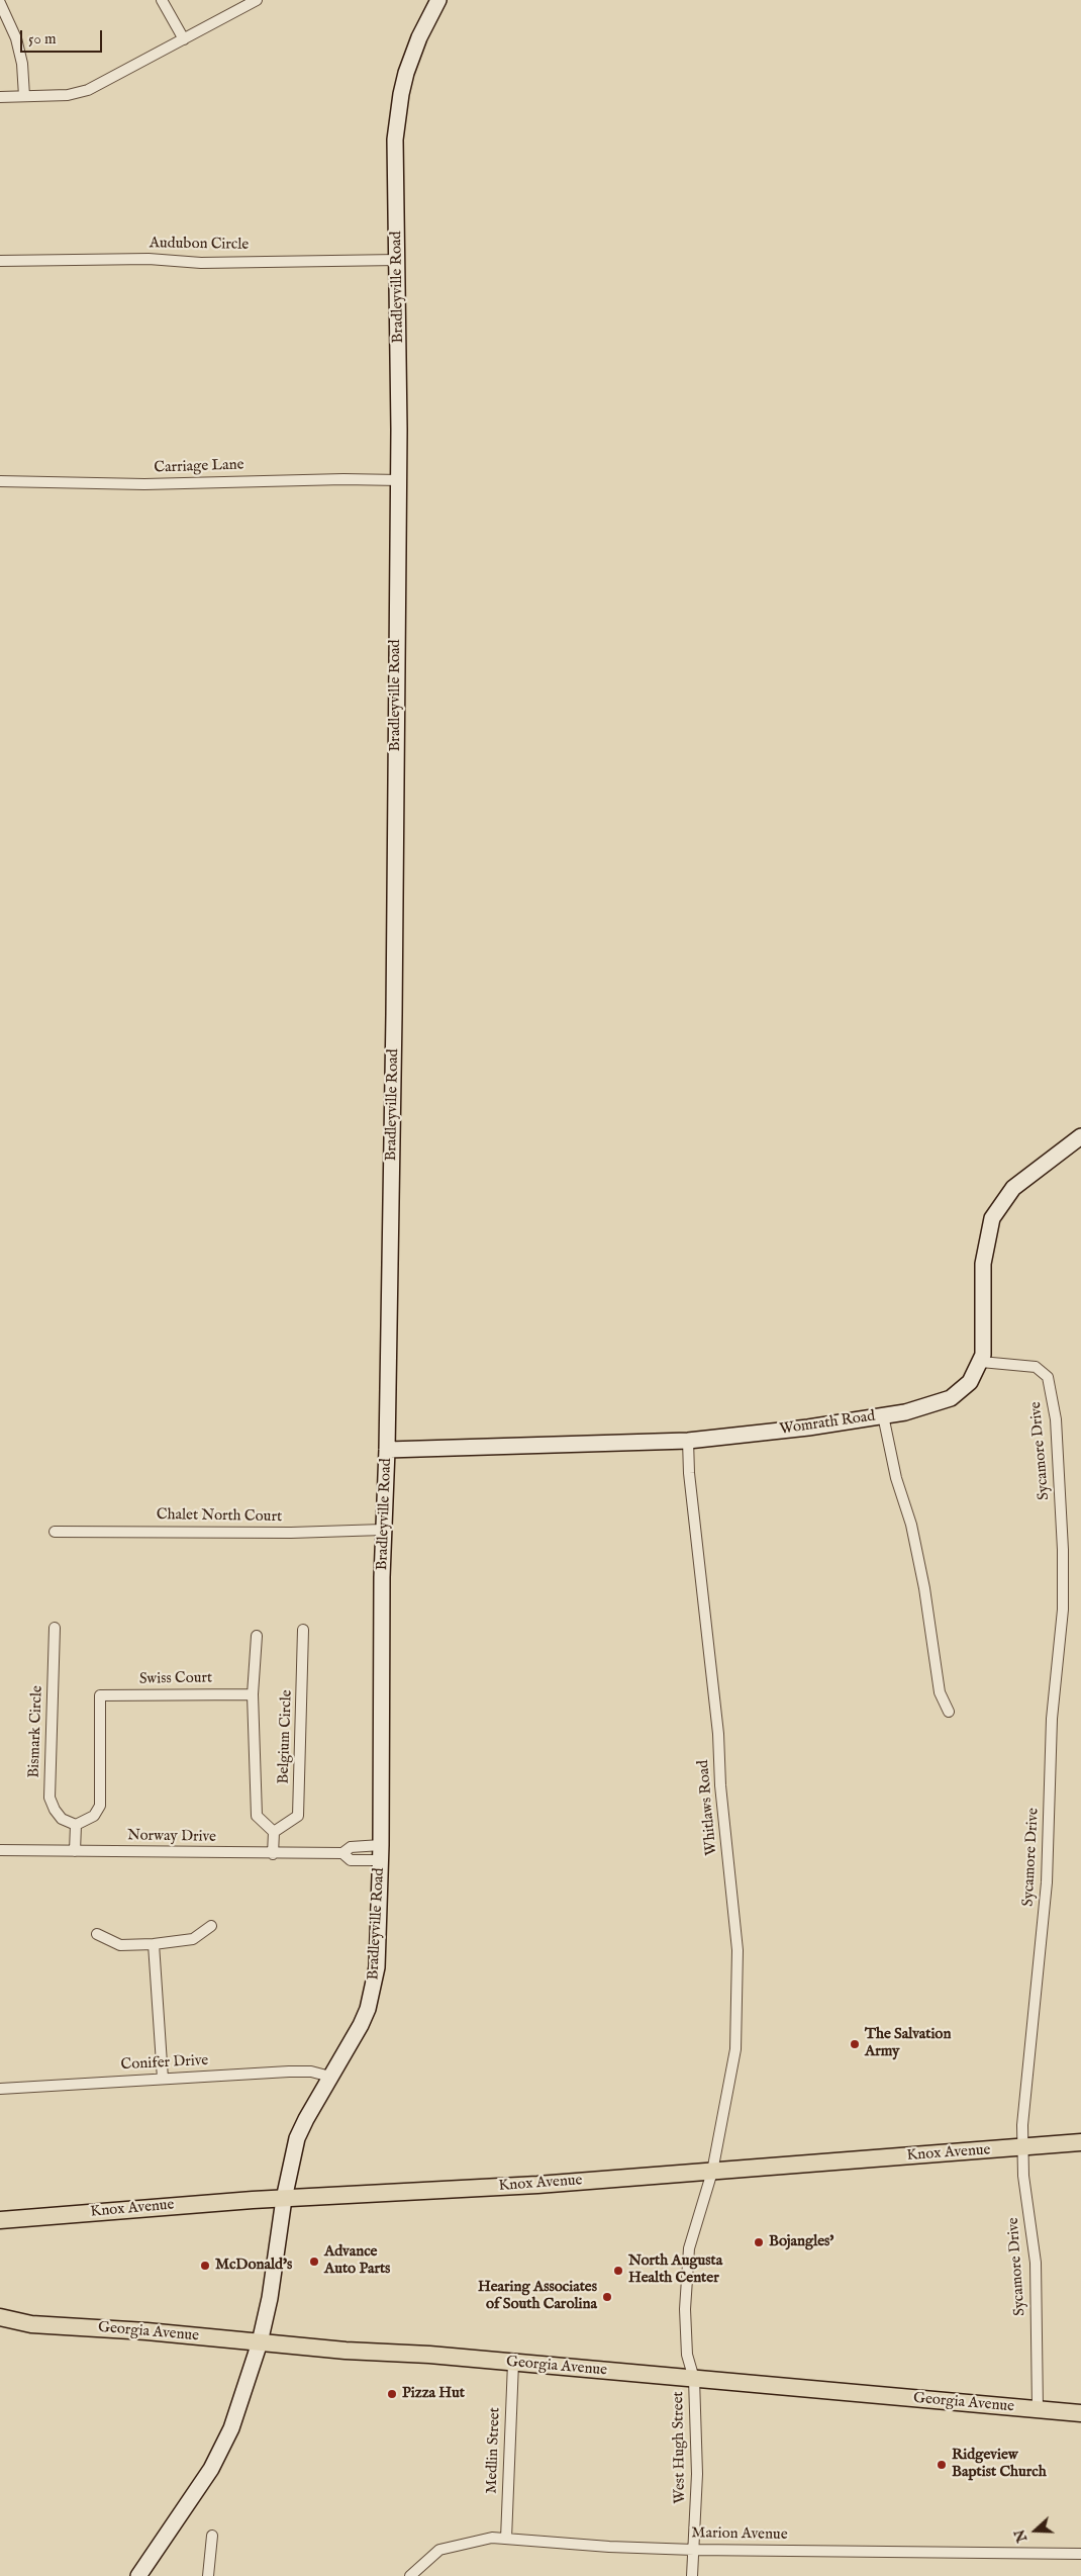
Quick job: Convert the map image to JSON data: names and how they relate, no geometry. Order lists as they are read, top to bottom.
{
  "streets": {
    "main road": ["Knox Avenue", "Georgia Avenue"],
    "street": [
      "Audubon Circle",
      "Bradleyville Road",
      "Carriage Lane",
      "Womrath Road",
      "Sycamore Drive",
      "Chalet North Court",
      "Swiss Court",
      "Bismark Circle",
      "Belgium Circle",
      "Whitlaws Road",
      "Norway Drive",
      "Conifer Drive",
      "West Hugh Street",
      "Medlin Street",
      "Marion Avenue"
    ]
  },
  "crossings": [
    ["Audubon Circle", "Bradleyville Road"],
    ["Bradleyville Road", "Carriage Lane"],
    ["Bradleyville Road", "Womrath Road"],
    ["Bradleyville Road", "Chalet North Court"],
    ["Bradleyville Road", "Norway Drive"],
    ["Bradleyville Road", "Conifer Drive"],
    ["Bradleyville Road", "Knox Avenue"],
    ["Bradleyville Road", "Georgia Avenue"],
    ["Womrath Road", "Sycamore Drive"],
    ["Womrath Road", "Whitlaws Road"],
    ["Sycamore Drive", "Knox Avenue"],
    ["Sycamore Drive", "Georgia Avenue"],
    ["Swiss Court", "Bismark Circle"],
    ["Swiss Court", "Belgium Circle"],
    ["Whitlaws Road", "Knox Avenue"],
    ["Whitlaws Road", "Georgia Avenue"],
    ["Whitlaws Road", "West Hugh Street"],
    ["Georgia Avenue", "West Hugh Street"],
    ["Georgia Avenue", "Medlin Street"],
    ["West Hugh Street", "Marion Avenue"],
    ["Medlin Street", "Marion Avenue"]
  ],
  "places": [
    "The Salvation Army",
    "Bojangles'",
    "Advance Auto Parts",
    "McDonald's",
    "North Augusta Health Center",
    "Hearing Associates of South Carolina",
    "Pizza Hut",
    "Ridgeview Baptist Church"
  ],
  "scale_bar": "50 m",
  "north": "left"
}
